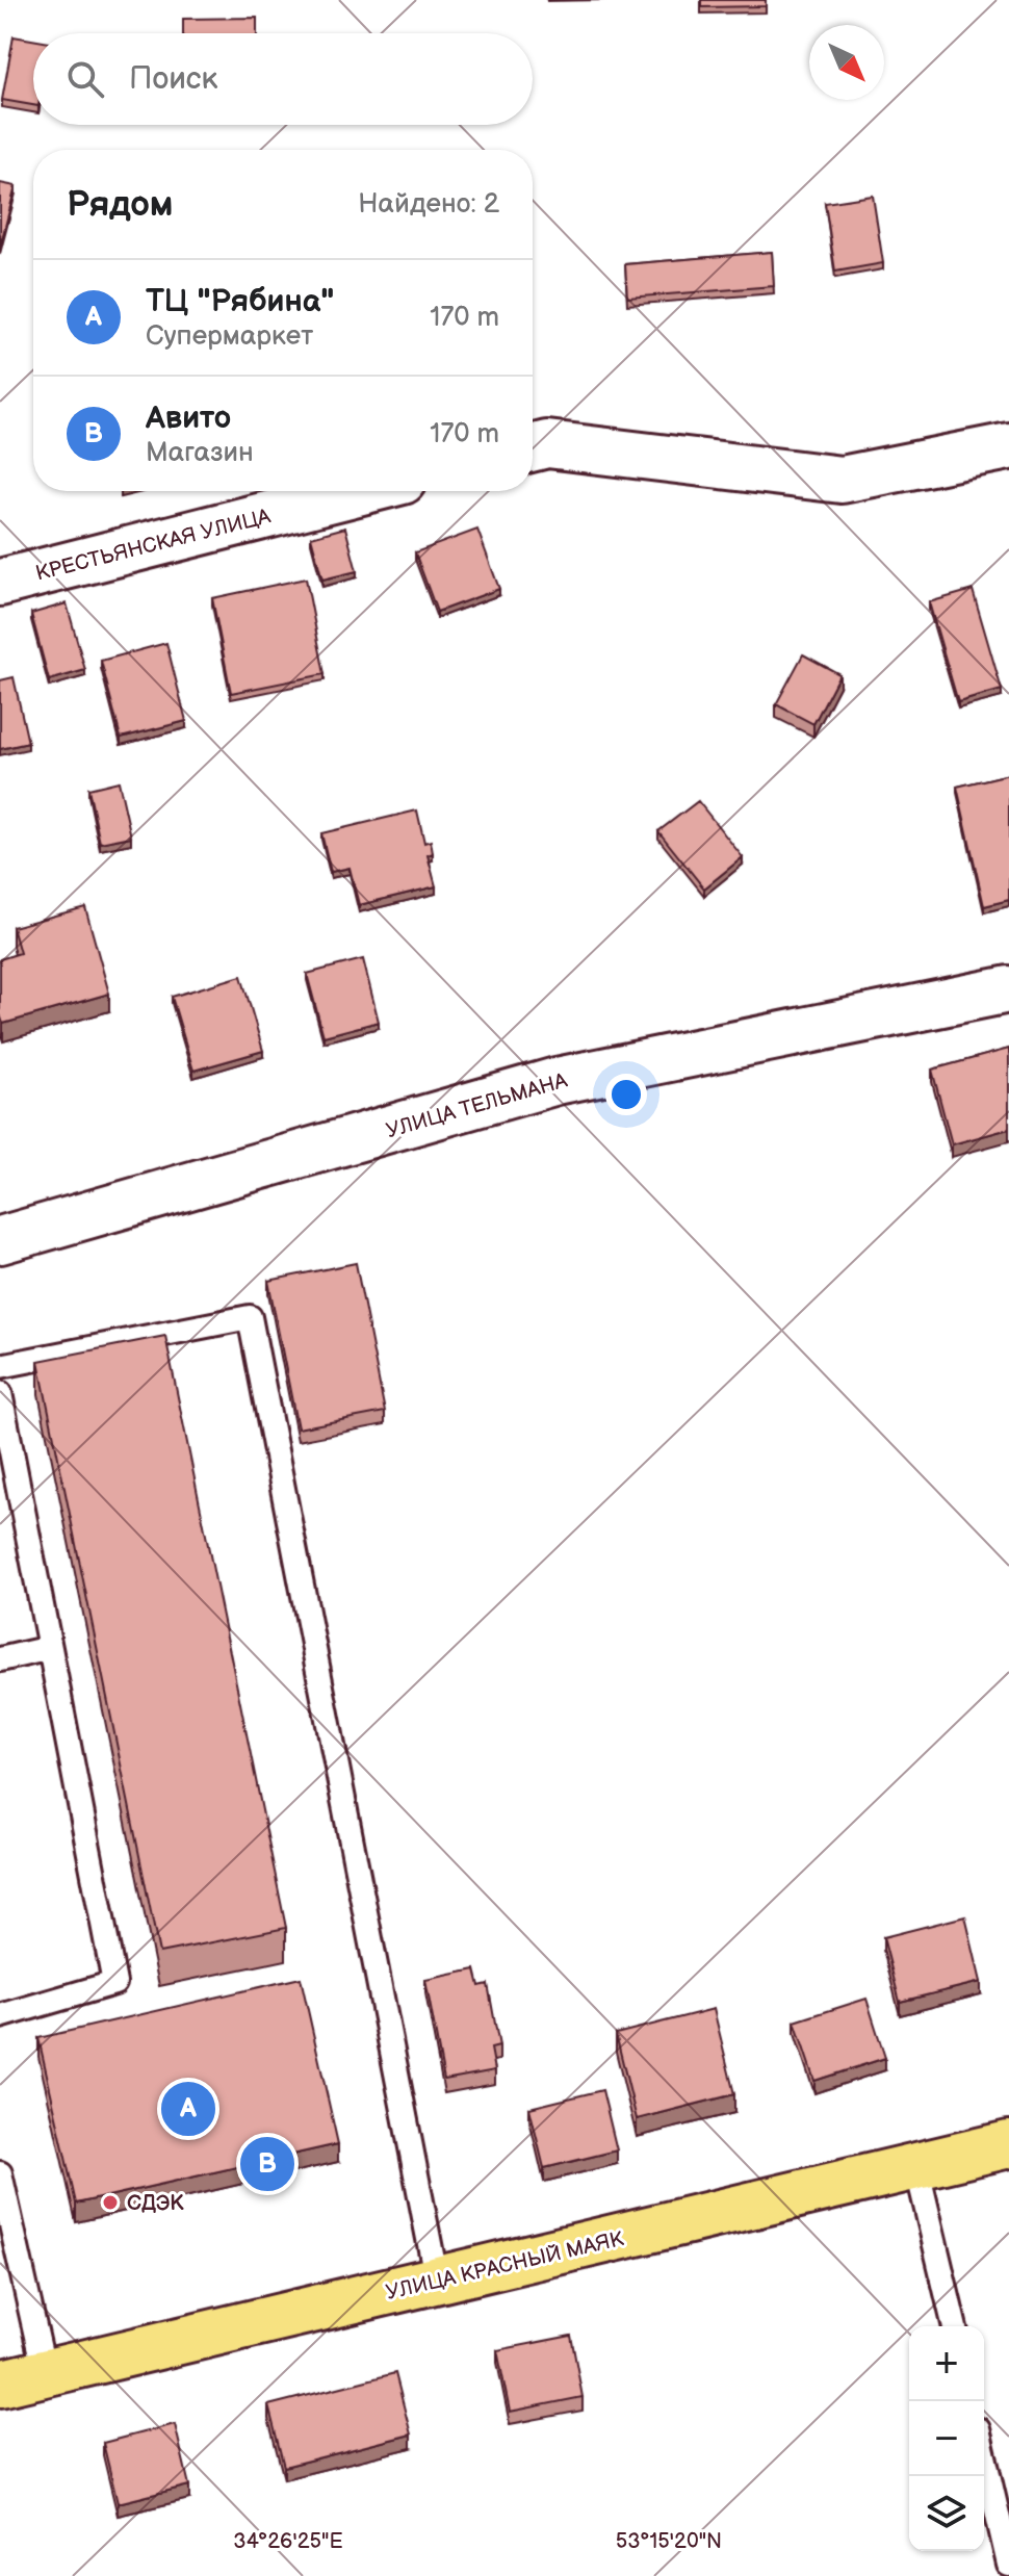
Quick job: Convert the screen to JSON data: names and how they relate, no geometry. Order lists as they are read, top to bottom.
{
  "streets": {
    "main road": ["УЛИЦА КРАСНЫЙ МАЯК"],
    "street": ["КРЕСТЬЯНСКАЯ УЛИЦА", "УЛИЦА ТЕЛЬМАНА"]
  },
  "places": ["СДЭК"],
  "north": "bottom right",
  "page": {
    "search": "Поиск",
    "heading": ["Рядом", "Найдено: 2"],
    "list": [
      {
        "mark": "A",
        "name": "ТЦ \"Рябина\"",
        "note": "Супермаркет",
        "value": "170 m"
      },
      {
        "mark": "B",
        "name": "Авито",
        "note": "Магазин",
        "value": "170 m"
      }
    ],
    "pins": ["A", "B"],
    "map_buttons": ["+", "−"]
  },
  "coordinates": ["34°26'25\"E", "53°15'20\"N"]
}
